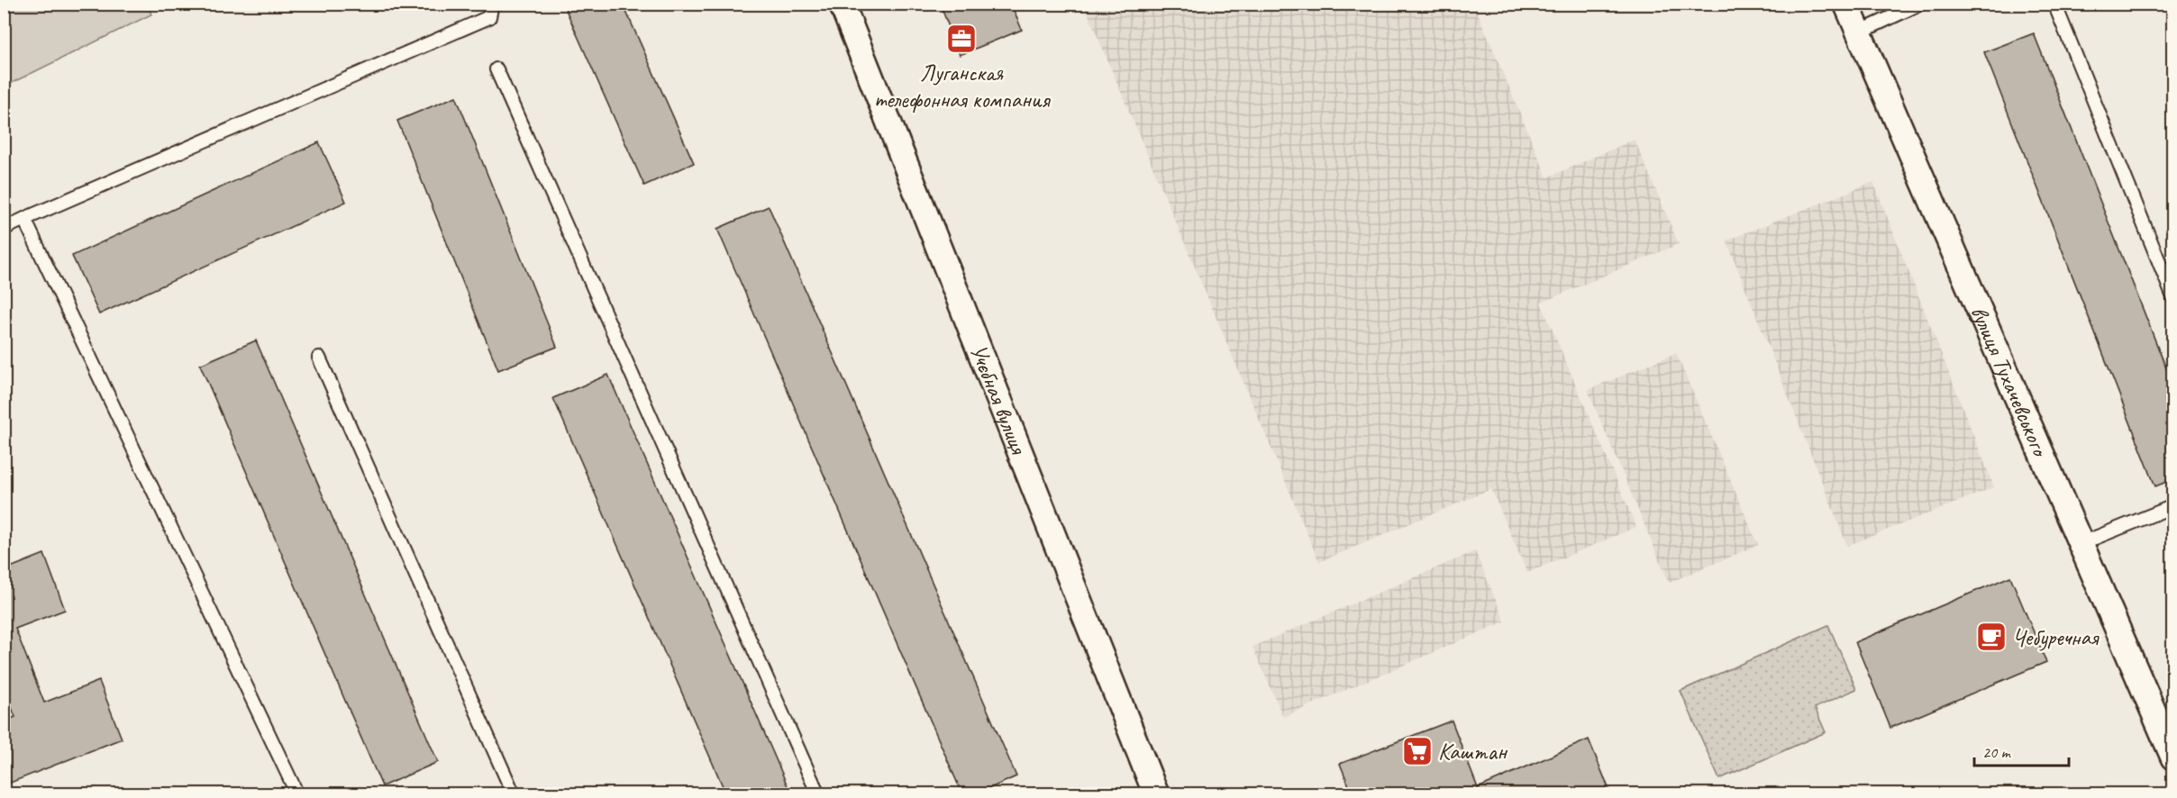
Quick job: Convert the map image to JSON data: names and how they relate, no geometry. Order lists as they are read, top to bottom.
{
  "streets": {
    "street": ["вулиця Тухачевського", "Учєбная вулиця"]
  },
  "places": {
    "office": ["Луганская телефонная компания"],
    "cafe": ["Чебуречная"],
    "supermarket": ["Каштан"]
  },
  "scale_bar": "20 m"
}
